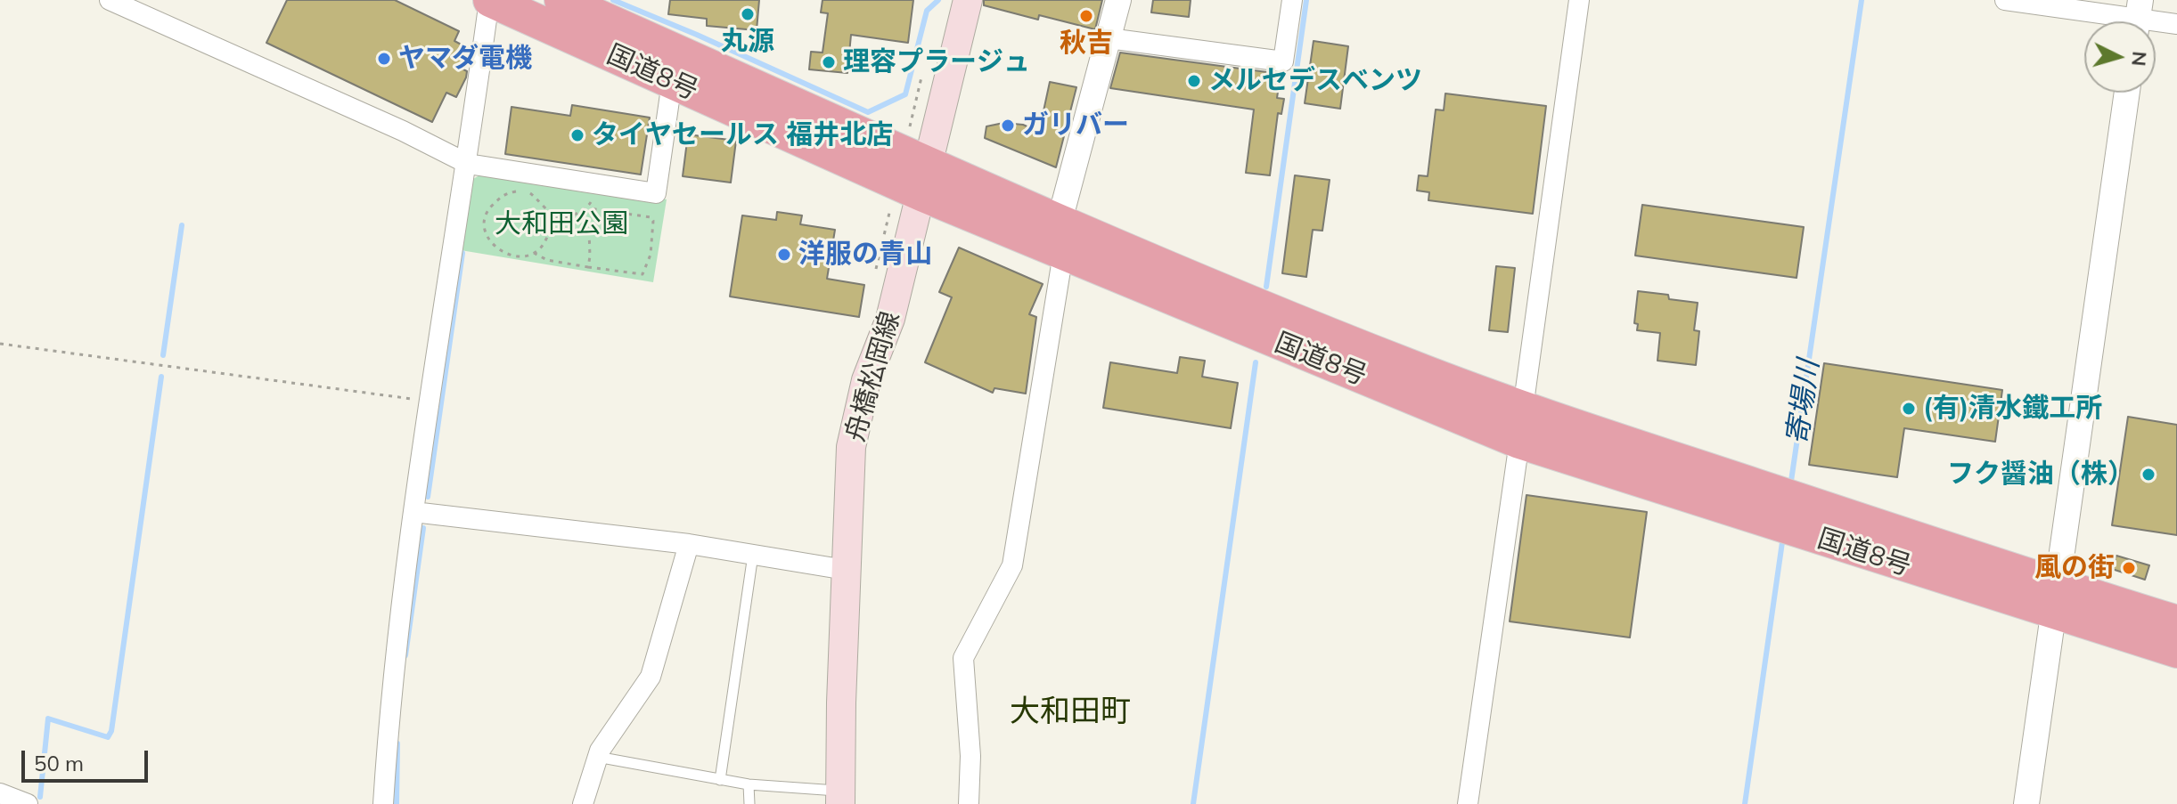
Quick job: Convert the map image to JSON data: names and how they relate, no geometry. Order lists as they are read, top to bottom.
{
  "streets": {
    "highway": ["国道8号"],
    "main road": ["舟橋松岡線"]
  },
  "crossings": [
    ["国道8号", "舟橋松岡線"]
  ],
  "districts": ["大和田町"],
  "water": ["寄場川"],
  "parks": ["大和田公園"],
  "places": [
    "丸源",
    "秋吉",
    "ヤマダ電機",
    "理容プラージュ",
    "メルセデスベンツ",
    "ガリバー",
    "タイヤセールス 福井北店",
    "洋服の青山",
    "(有)清水鐵工所",
    "フク醤油（株）",
    "風の街"
  ],
  "scale_bar": "50 m",
  "north": "right"
}
